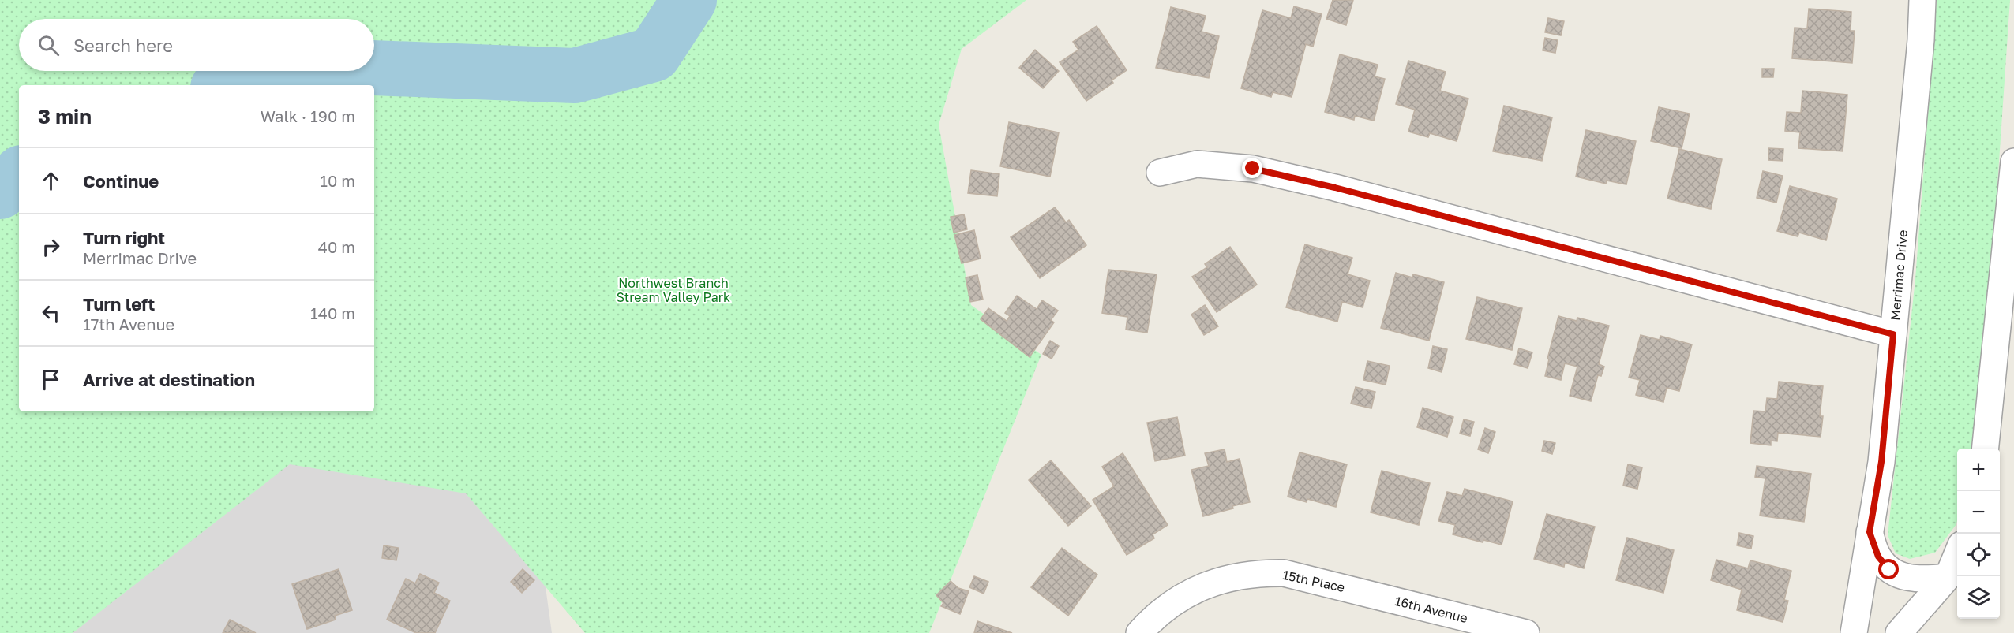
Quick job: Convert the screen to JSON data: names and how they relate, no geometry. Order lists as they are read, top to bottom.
{
  "streets": {
    "street": ["Merrimac Drive", "15th Place", "16th Avenue"]
  },
  "crossings": [
    ["15th Place", "16th Avenue"]
  ],
  "parks": ["Northwest Branch Stream Valley Park"],
  "page": {
    "search": "Search here",
    "heading": ["3 min", "Walk · 190 m"],
    "list": [
      ["Continue", "10 m"],
      ["Turn right", "Merrimac Drive", "40 m"],
      ["Turn left", "17th Avenue", "140 m"],
      "Arrive at destination"
    ],
    "map_buttons": ["+", "−"]
  }
}
